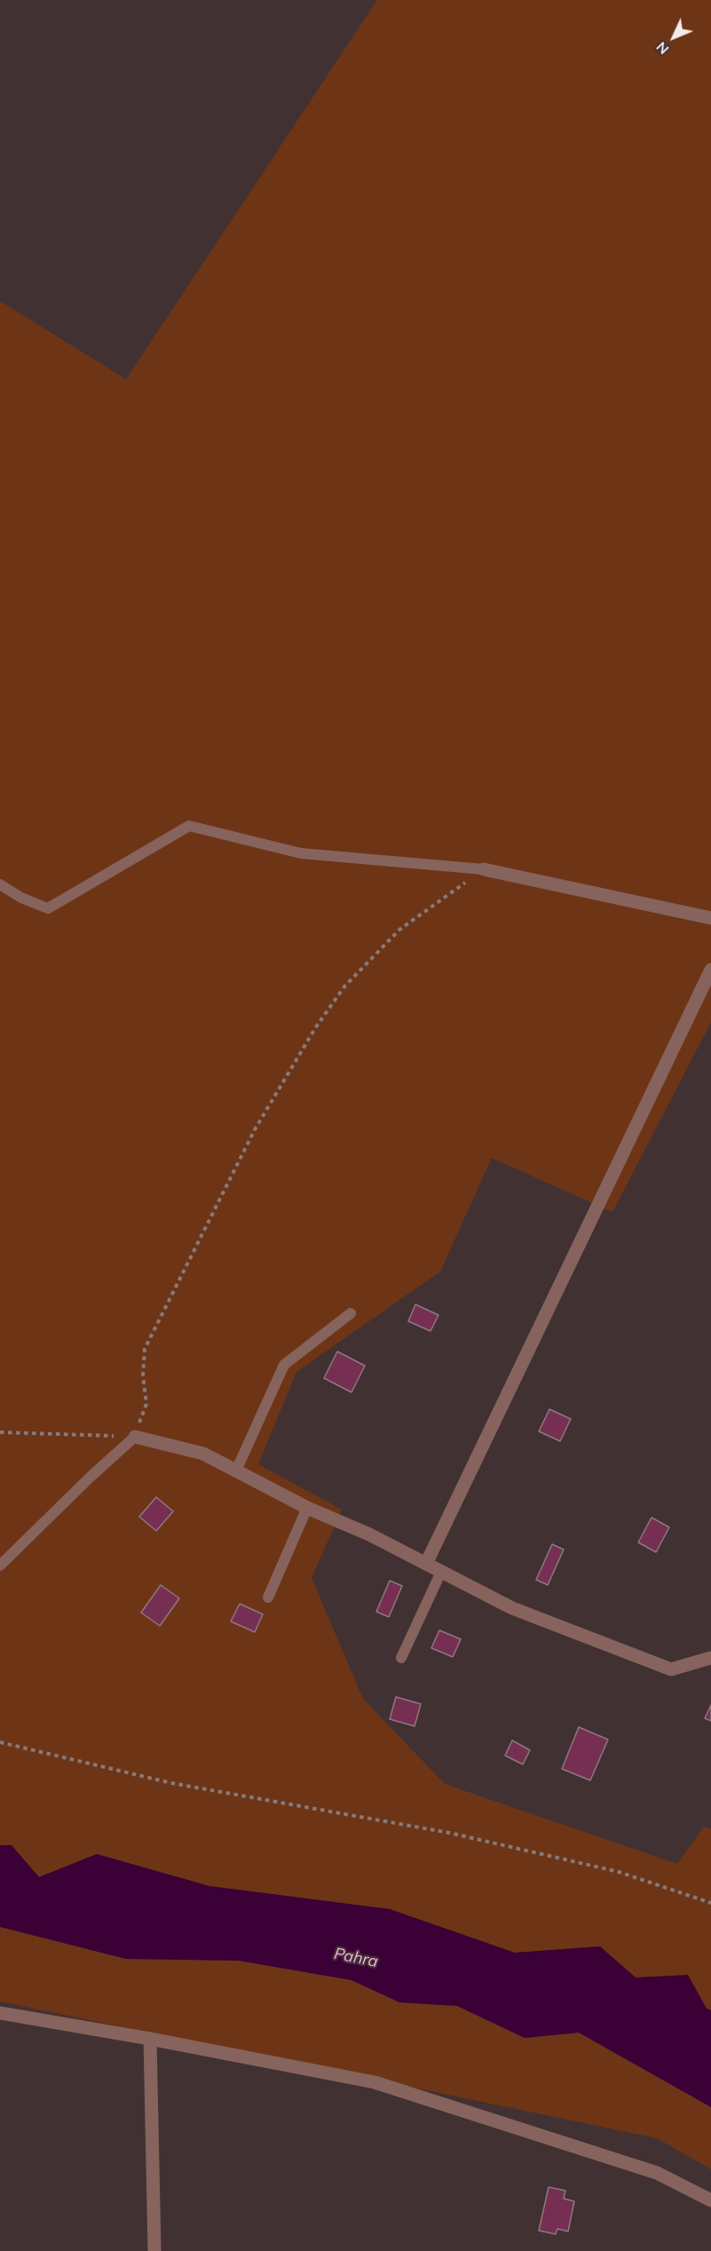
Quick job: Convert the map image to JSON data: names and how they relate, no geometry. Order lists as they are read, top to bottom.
{
  "water": ["Pahra"],
  "north": "bottom left"
}
